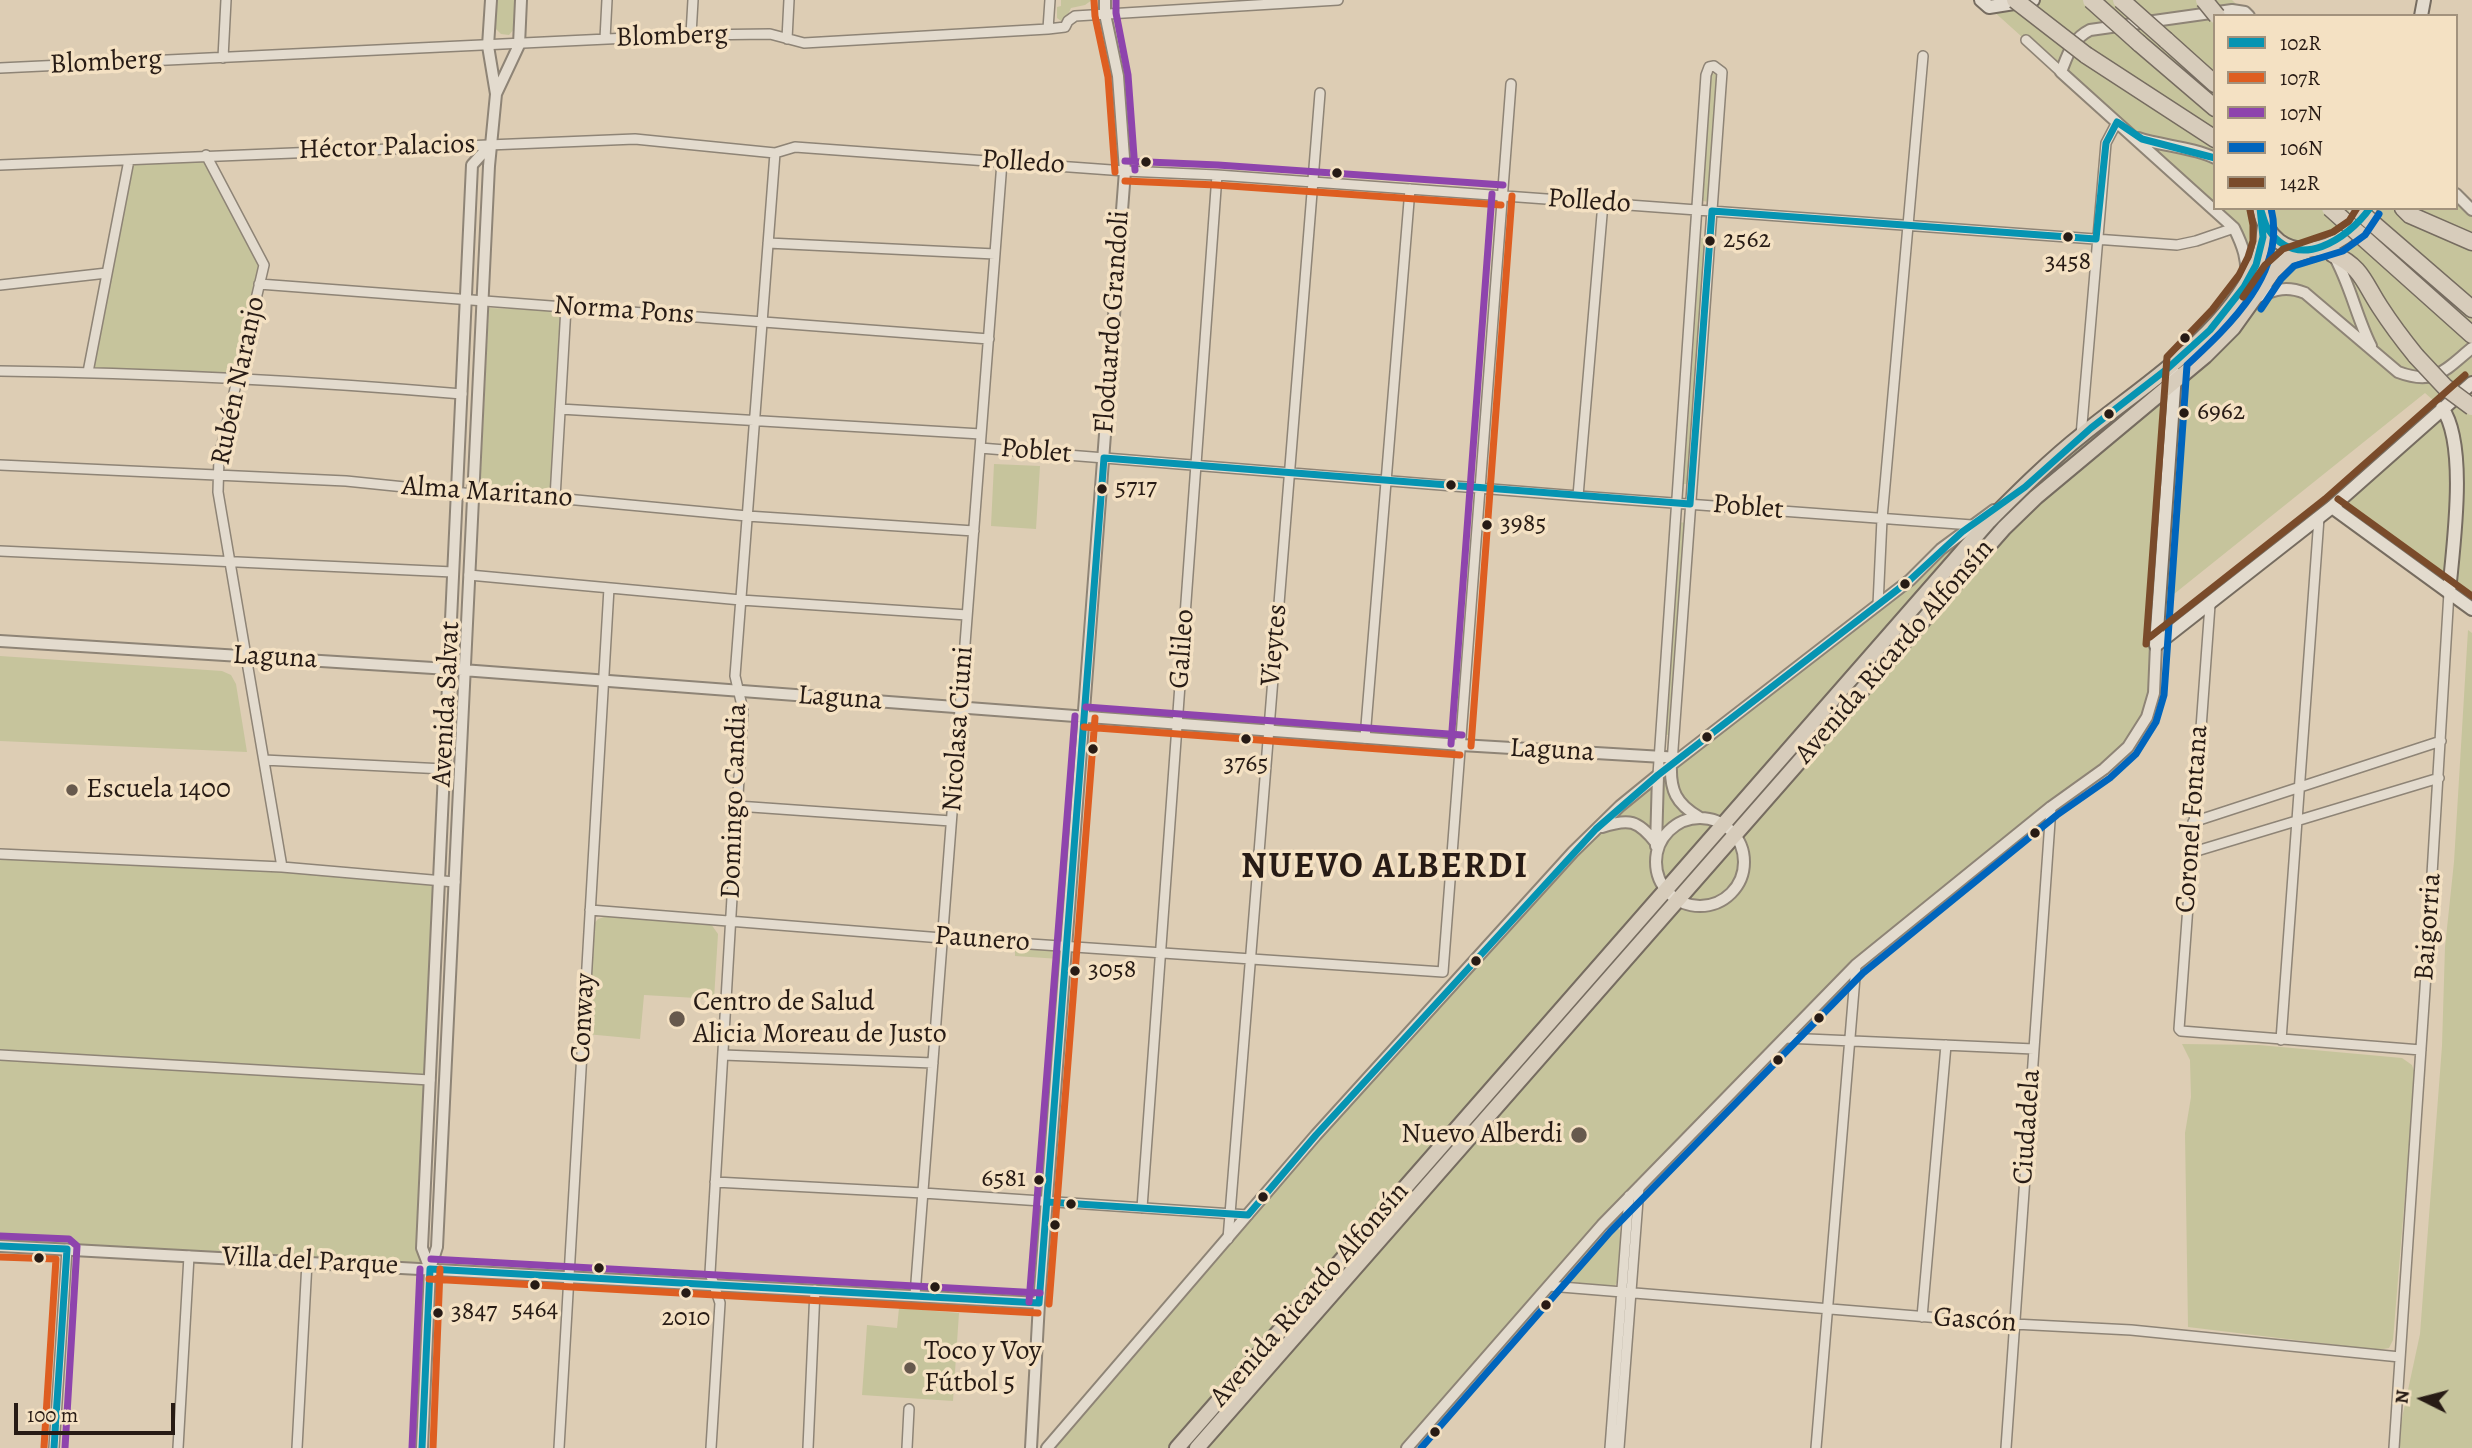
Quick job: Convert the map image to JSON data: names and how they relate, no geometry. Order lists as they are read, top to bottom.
{
  "streets": {
    "highway": ["Avenida Ricardo Alfonsín"],
    "main road": ["Coronel Fontana", "Baigorria"],
    "street": [
      "Blomberg",
      "Héctor Palacios",
      "Polledo",
      "Norma Pons",
      "Floduardo Grandoli",
      "Rubén Naranjo",
      "Poblet",
      "Alma Maritano",
      "Vieytes",
      "Galileo",
      "Laguna",
      "Avenida Salvat",
      "Nicolasa Ciuni",
      "Domingo Candia",
      "Paunero",
      "Conway",
      "Ciudadela",
      "Villa del Parque",
      "Gascón"
    ]
  },
  "crossings": [
    ["Blomberg", "Floduardo Grandoli"],
    ["Blomberg", "Avenida Salvat"],
    ["Héctor Palacios", "Polledo"],
    ["Héctor Palacios", "Rubén Naranjo"],
    ["Héctor Palacios", "Avenida Salvat"],
    ["Héctor Palacios", "Domingo Candia"],
    ["Polledo", "Floduardo Grandoli"],
    ["Polledo", "Vieytes"],
    ["Polledo", "Galileo"],
    ["Polledo", "Nicolasa Ciuni"],
    ["Polledo", "Domingo Candia"],
    ["Norma Pons", "Rubén Naranjo"],
    ["Norma Pons", "Avenida Salvat"],
    ["Norma Pons", "Nicolasa Ciuni"],
    ["Norma Pons", "Domingo Candia"],
    ["Floduardo Grandoli", "Poblet"],
    ["Floduardo Grandoli", "Laguna"],
    ["Floduardo Grandoli", "Paunero"],
    ["Floduardo Grandoli", "Villa del Parque"],
    ["Rubén Naranjo", "Alma Maritano"],
    ["Rubén Naranjo", "Laguna"],
    ["Poblet", "Vieytes"],
    ["Poblet", "Galileo"],
    ["Poblet", "Nicolasa Ciuni"],
    ["Alma Maritano", "Avenida Salvat"],
    ["Alma Maritano", "Nicolasa Ciuni"],
    ["Alma Maritano", "Domingo Candia"],
    ["Vieytes", "Laguna"],
    ["Vieytes", "Paunero"],
    ["Galileo", "Laguna"],
    ["Galileo", "Paunero"],
    ["Avenida Ricardo Alfonsín", "Coronel Fontana"],
    ["Laguna", "Avenida Salvat"],
    ["Laguna", "Nicolasa Ciuni"],
    ["Laguna", "Domingo Candia"],
    ["Laguna", "Conway"],
    ["Avenida Salvat", "Villa del Parque"],
    ["Nicolasa Ciuni", "Paunero"],
    ["Nicolasa Ciuni", "Villa del Parque"],
    ["Domingo Candia", "Paunero"],
    ["Domingo Candia", "Villa del Parque"],
    ["Coronel Fontana", "Ciudadela"],
    ["Coronel Fontana", "Gascón"],
    ["Baigorria", "Gascón"],
    ["Paunero", "Conway"],
    ["Conway", "Villa del Parque"],
    ["Ciudadela", "Gascón"]
  ],
  "districts": ["NUEVO ALBERDI"],
  "places": [
    "3458",
    "2562",
    "6962",
    "5717",
    "3985",
    "3765",
    "Escuela 1400",
    "3058",
    "Centro de Salud Alicia Moreau de Justo",
    "Nuevo Alberdi",
    "6581",
    "5464",
    "2010",
    "3847",
    "Toco y Voy Fútbol 5"
  ],
  "lines": [
    "transit line 107R",
    "transit line 107N",
    "transit line 102R",
    "transit line 106N",
    "transit line 142R"
  ],
  "legend": [
    "102R",
    "107R",
    "107N",
    "106N",
    "142R"
  ],
  "scale_bar": "100 m",
  "north": "left"
}
